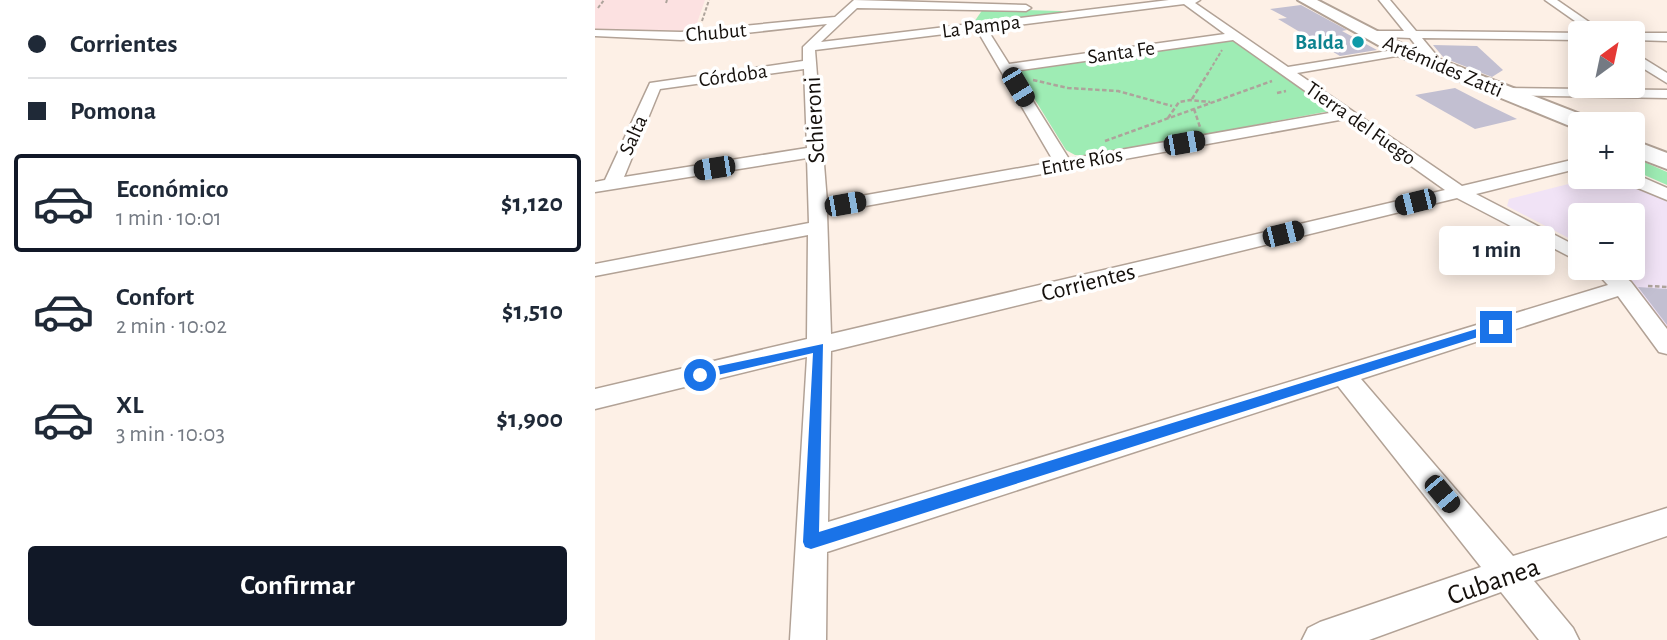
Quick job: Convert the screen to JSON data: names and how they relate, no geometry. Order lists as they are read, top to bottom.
{
  "streets": {
    "main road": ["Artémides Zatti"],
    "street": [
      "La Pampa",
      "Chubut",
      "Santa Fe",
      "Córdoba",
      "Schieroni",
      "Tierra del Fuego",
      "Salta",
      "Entre Ríos",
      "Corrientes",
      "Cubanea"
    ]
  },
  "crossings": [
    ["La Pampa", "Córdoba"],
    ["La Pampa", "Schieroni"],
    ["La Pampa", "Tierra del Fuego"],
    ["Chubut", "Schieroni"],
    ["Santa Fe", "Tierra del Fuego"],
    ["Córdoba", "Schieroni"],
    ["Córdoba", "Salta"],
    ["Schieroni", "Entre Ríos"],
    ["Schieroni", "Corrientes"],
    ["Tierra del Fuego", "Entre Ríos"],
    ["Tierra del Fuego", "Corrientes"]
  ],
  "places": ["Balda"],
  "north": "top right",
  "page": {
    "banner": ["Corrientes", "Pomona"],
    "map_buttons": ["+", "−"],
    "list": [
      {
        "name": "Económico",
        "note": "1 min · 10:01",
        "value": "$1,120"
      },
      {
        "name": "Confort",
        "note": "2 min · 10:02",
        "value": "$1,510"
      },
      {
        "name": "XL",
        "note": "3 min · 10:03",
        "value": "$1,900"
      }
    ],
    "bubble": "1 min",
    "buttons": "Confirmar"
  }
}
